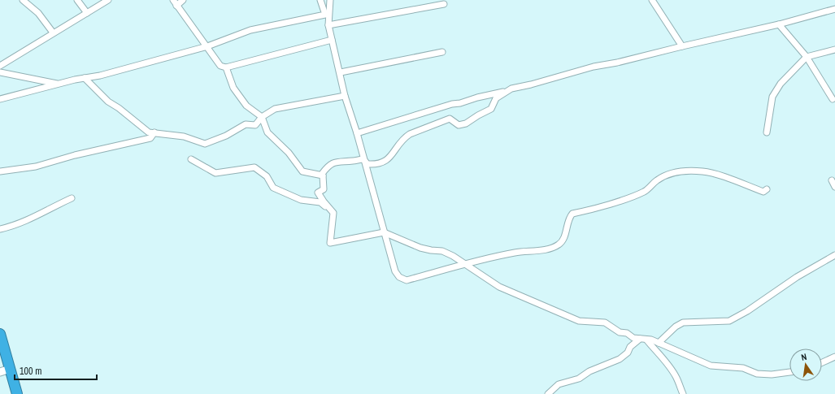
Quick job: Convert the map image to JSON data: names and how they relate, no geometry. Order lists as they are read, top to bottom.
{
  "scale_bar": "100 m",
  "north": "top"
}
